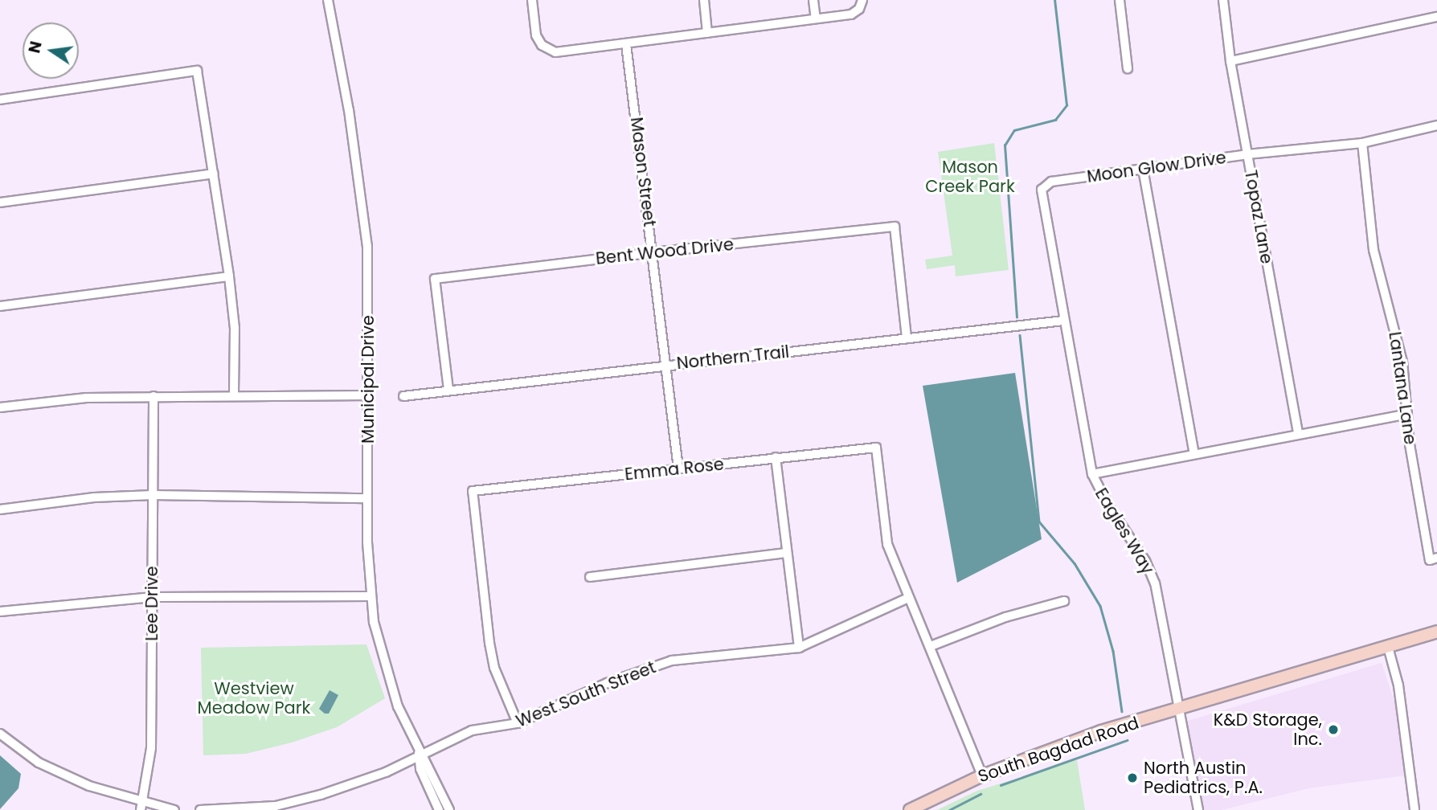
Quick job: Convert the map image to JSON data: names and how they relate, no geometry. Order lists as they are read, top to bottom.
{
  "streets": {
    "main road": ["South Bagdad Road"],
    "street": [
      "Moon Glow Drive",
      "Mason Street",
      "Topaz Lane",
      "Bent Wood Drive",
      "Northern Trail",
      "Municipal Drive",
      "Lantana Lane",
      "Emma Rose",
      "Eagles Way",
      "Lee Drive",
      "West South Street"
    ]
  },
  "crossings": [
    ["Moon Glow Drive", "Topaz Lane"],
    ["Moon Glow Drive", "Lantana Lane"],
    ["Moon Glow Drive", "Eagles Way"],
    ["Mason Street", "Bent Wood Drive"],
    ["Mason Street", "Northern Trail"],
    ["Mason Street", "Emma Rose"],
    ["Bent Wood Drive", "Northern Trail"],
    ["Northern Trail", "Eagles Way"],
    ["Municipal Drive", "West South Street"],
    ["Emma Rose", "West South Street"],
    ["Eagles Way", "South Bagdad Road"]
  ],
  "parks": ["Mason Creek Park", "Westview Meadow Park"],
  "places": ["K&D Storage, Inc.", "North Austin Pediatrics, P.A."],
  "north": "left"
}
